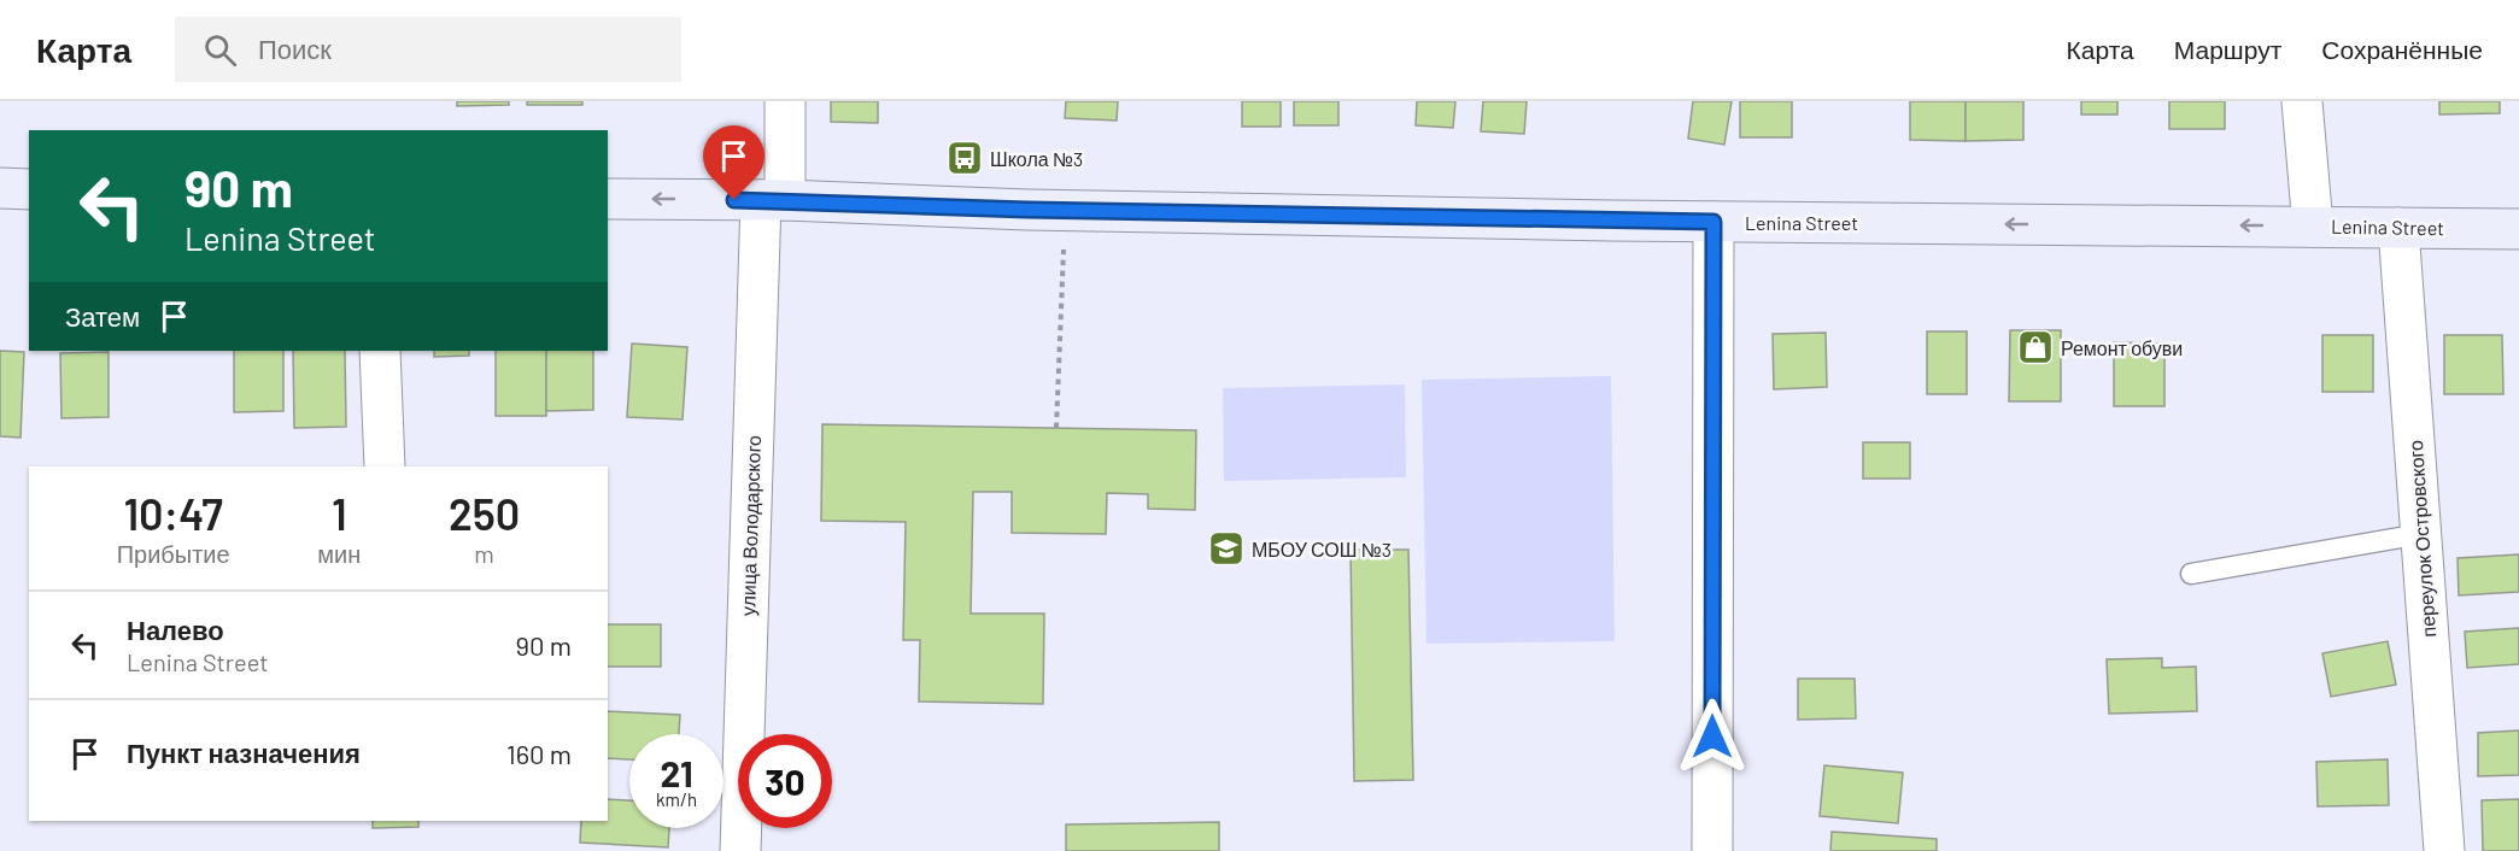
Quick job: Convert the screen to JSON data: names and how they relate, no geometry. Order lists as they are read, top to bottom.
{
  "streets": {
    "main road": ["Lenina Street"],
    "street": ["улица Володарского", "переулок Островского"]
  },
  "crossings": [
    ["Lenina Street", "улица Володарского"],
    ["Lenina Street", "переулок Островского"]
  ],
  "one_way": ["Lenina Street"],
  "places": {
    "bus stop": ["Школа №3"],
    "shop": ["Ремонт обуви"],
    "school or university": ["МБОУ СОШ №3"]
  },
  "page": {
    "header": "Карта",
    "search": "Поиск",
    "nav": ["Карта", "Маршрут", "Сохранённые"],
    "turn": ["90 m", "Lenina Street"],
    "then": "Затем",
    "eta": [
      "10:47",
      "Прибытие",
      "1",
      "мин",
      "250",
      "m"
    ],
    "list": [
      {
        "name": "Налево",
        "note": "Lenina Street",
        "value": "90 m"
      },
      {
        "name": "Пункт назначения",
        "value": "160 m"
      }
    ],
    "speed": "21 km/h",
    "limit": "30"
  }
}
